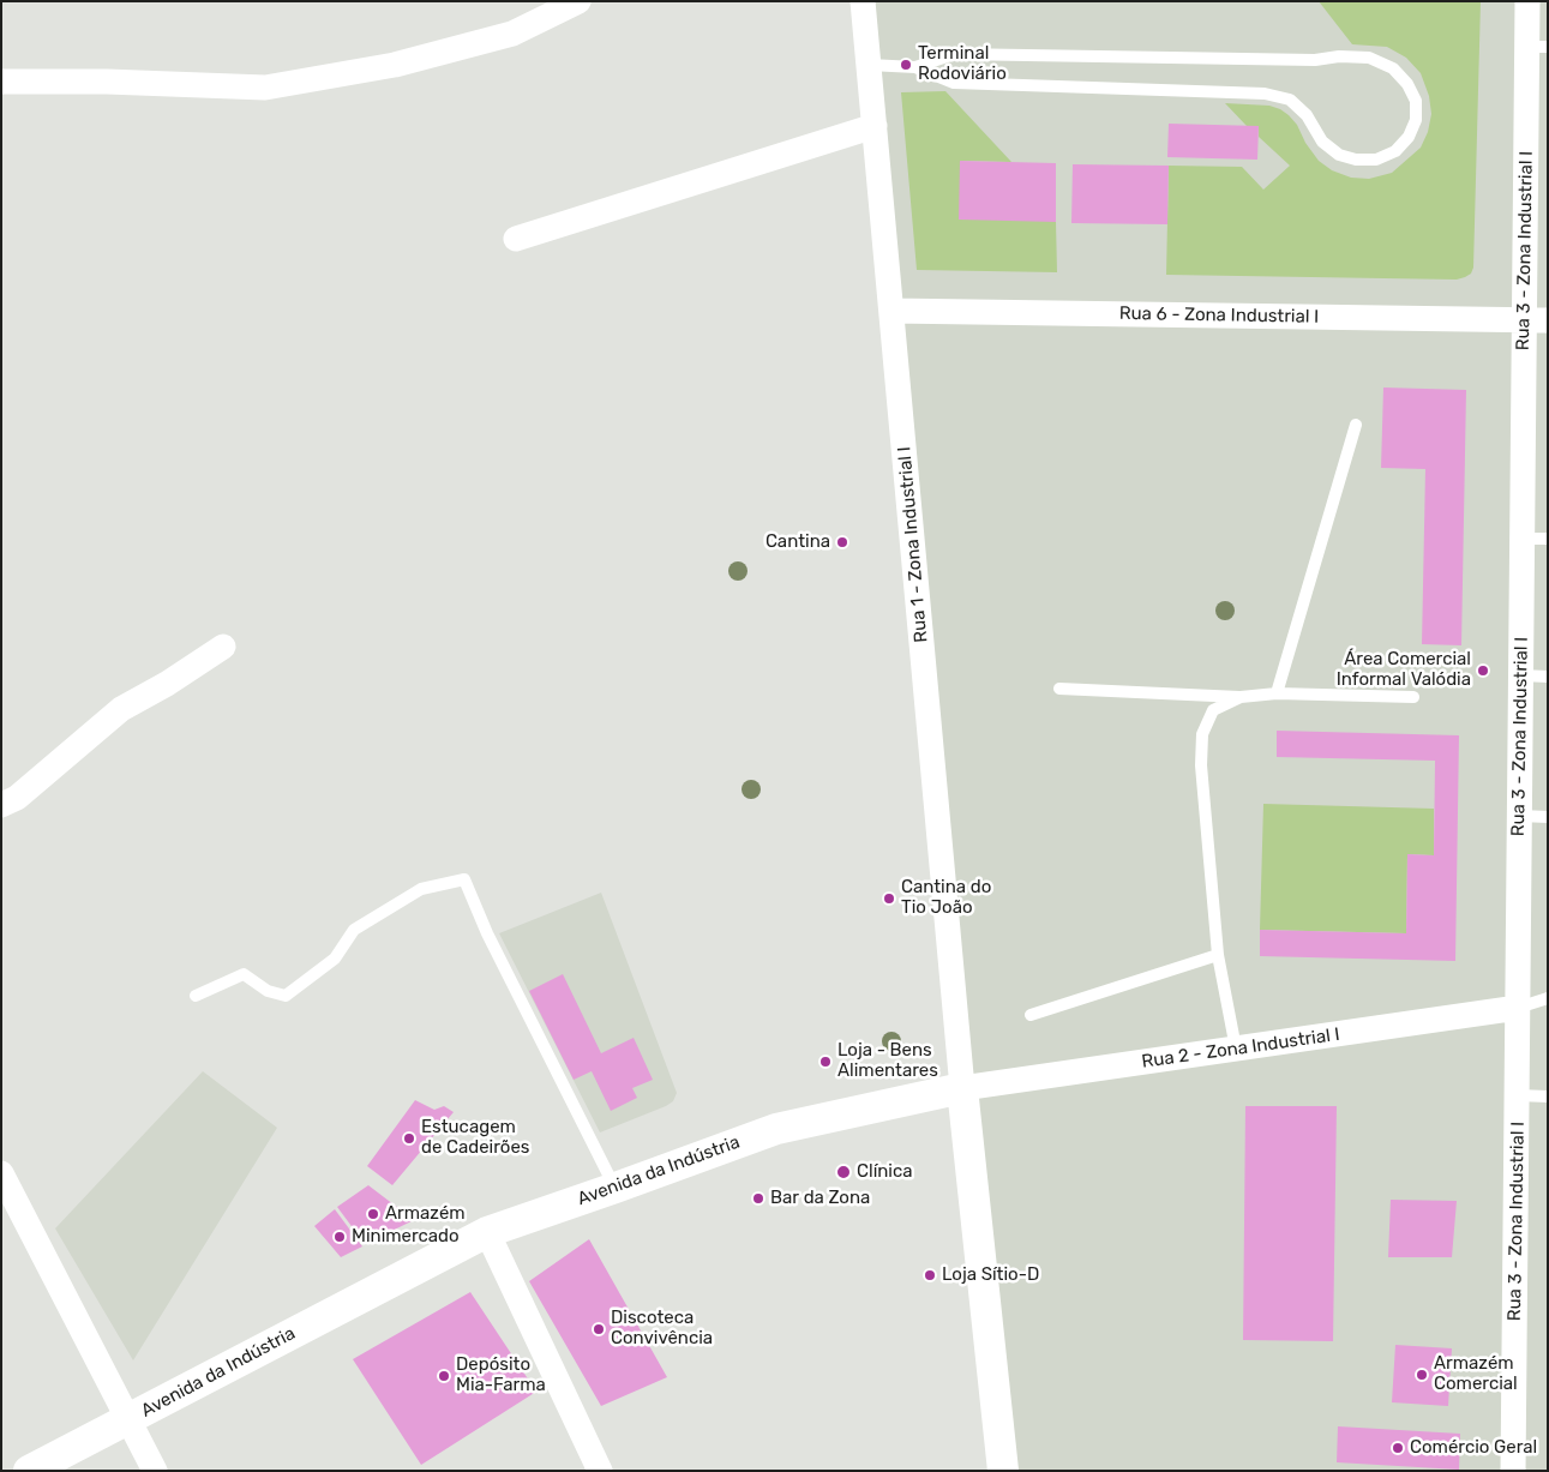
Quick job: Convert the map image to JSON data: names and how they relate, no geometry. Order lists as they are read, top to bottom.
{
  "streets": {
    "street": [
      "Rua 3 - Zona Industrial I",
      "Rua 6 - Zona Industrial I",
      "Rua 1 - Zona Industrial I",
      "Rua 2 - Zona Industrial I",
      "Avenida da Indústria"
    ]
  },
  "crossings": [
    ["Rua 3 - Zona Industrial I", "Rua 6 - Zona Industrial I"],
    ["Rua 3 - Zona Industrial I", "Rua 2 - Zona Industrial I"],
    ["Rua 6 - Zona Industrial I", "Rua 1 - Zona Industrial I"],
    ["Rua 1 - Zona Industrial I", "Rua 2 - Zona Industrial I"],
    ["Rua 1 - Zona Industrial I", "Avenida da Indústria"],
    ["Rua 2 - Zona Industrial I", "Avenida da Indústria"]
  ],
  "places": [
    "Terminal Rodoviário",
    "Cantina",
    "Área Comercial Informal Valódia",
    "Cantina do Tio João",
    "Loja - Bens Alimentares",
    "Estucagem de Cadeirões",
    "Clínica",
    "Bar da Zona",
    "Armazém",
    "Minimercado",
    "Loja Sítio-D",
    "Discoteca Convivência",
    "Armazém Comercial",
    "Depósito Mia-Farma",
    "Comércio Geral"
  ]
}
